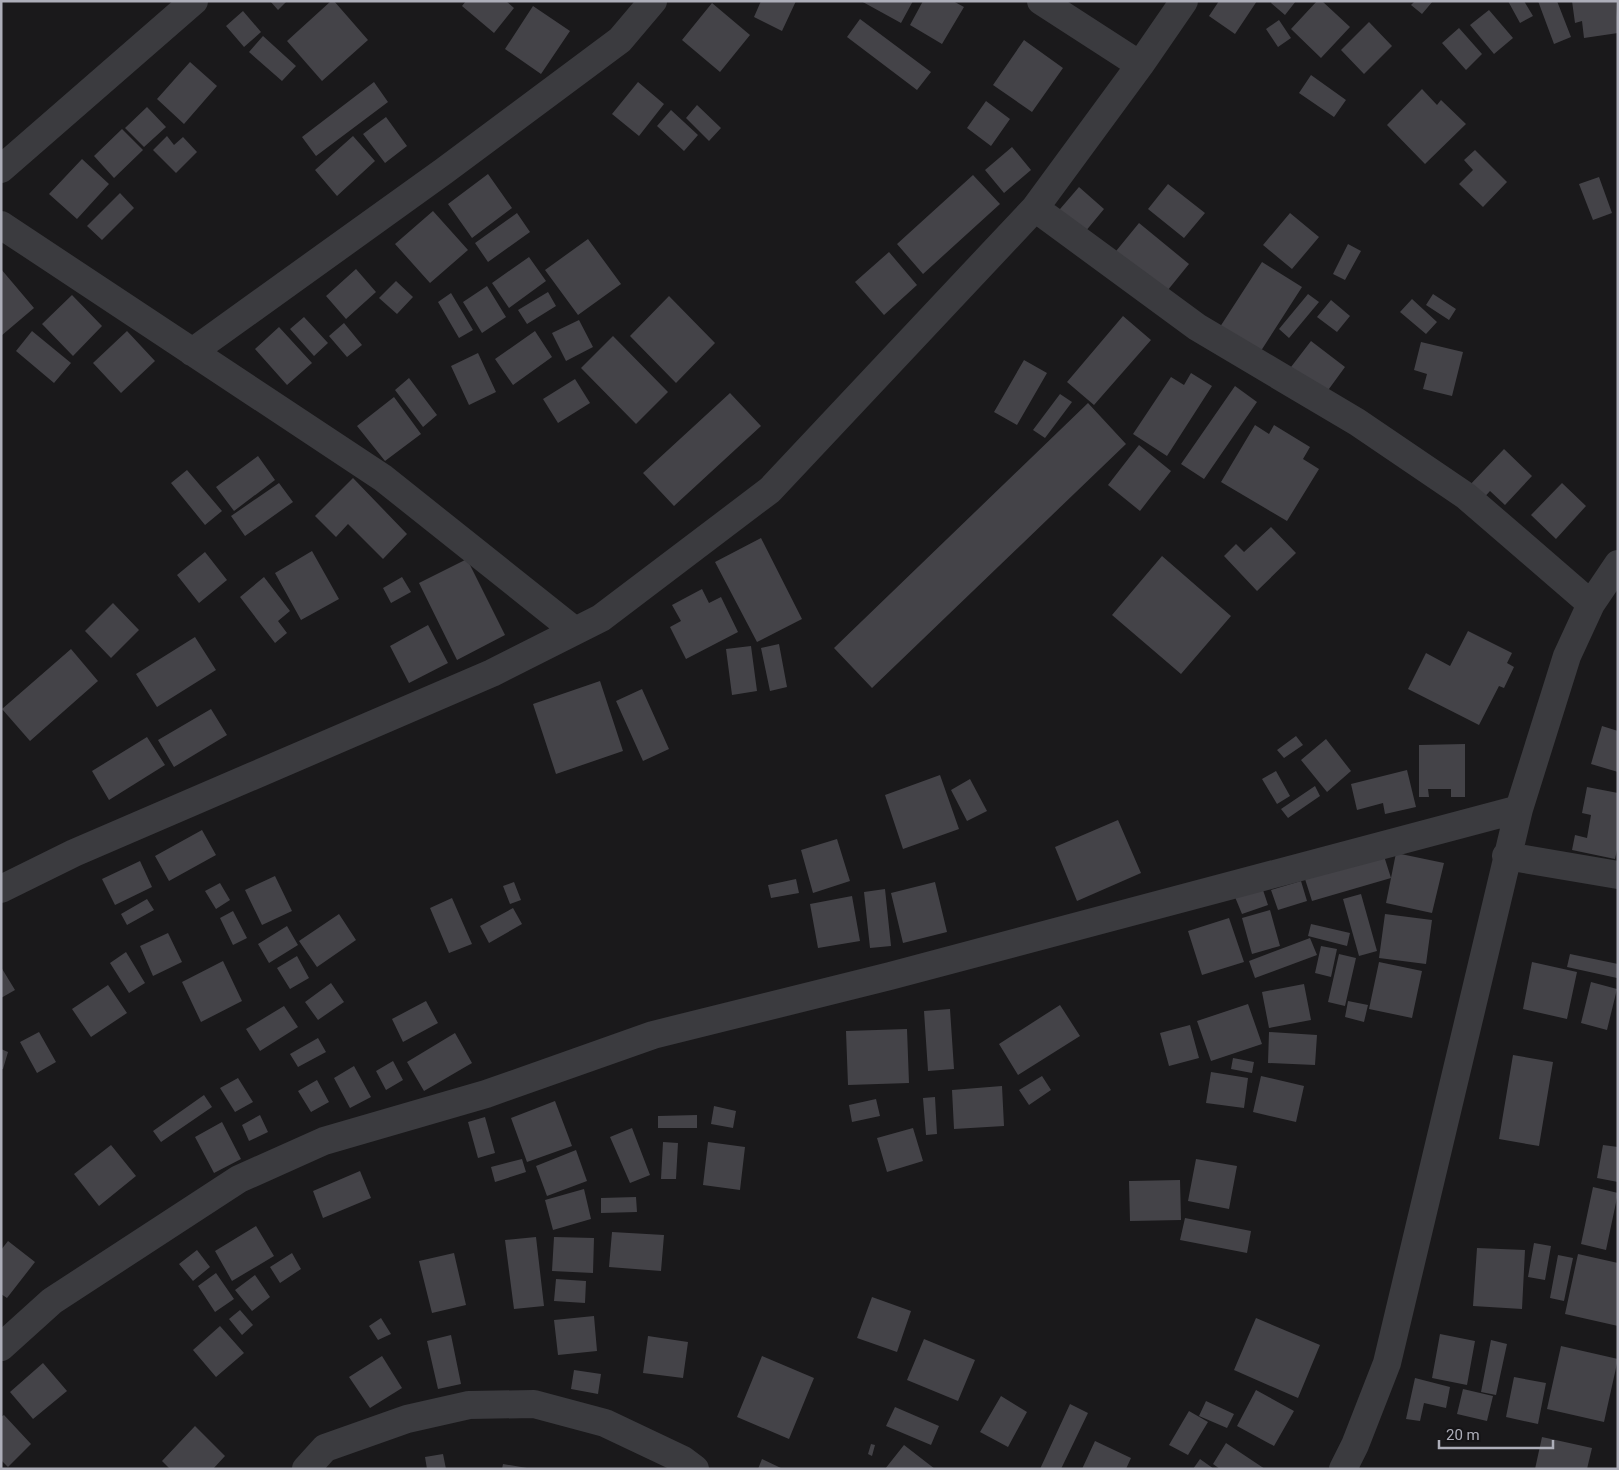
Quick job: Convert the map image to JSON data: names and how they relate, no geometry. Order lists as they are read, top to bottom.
{
  "scale_bar": "20 m"
}
